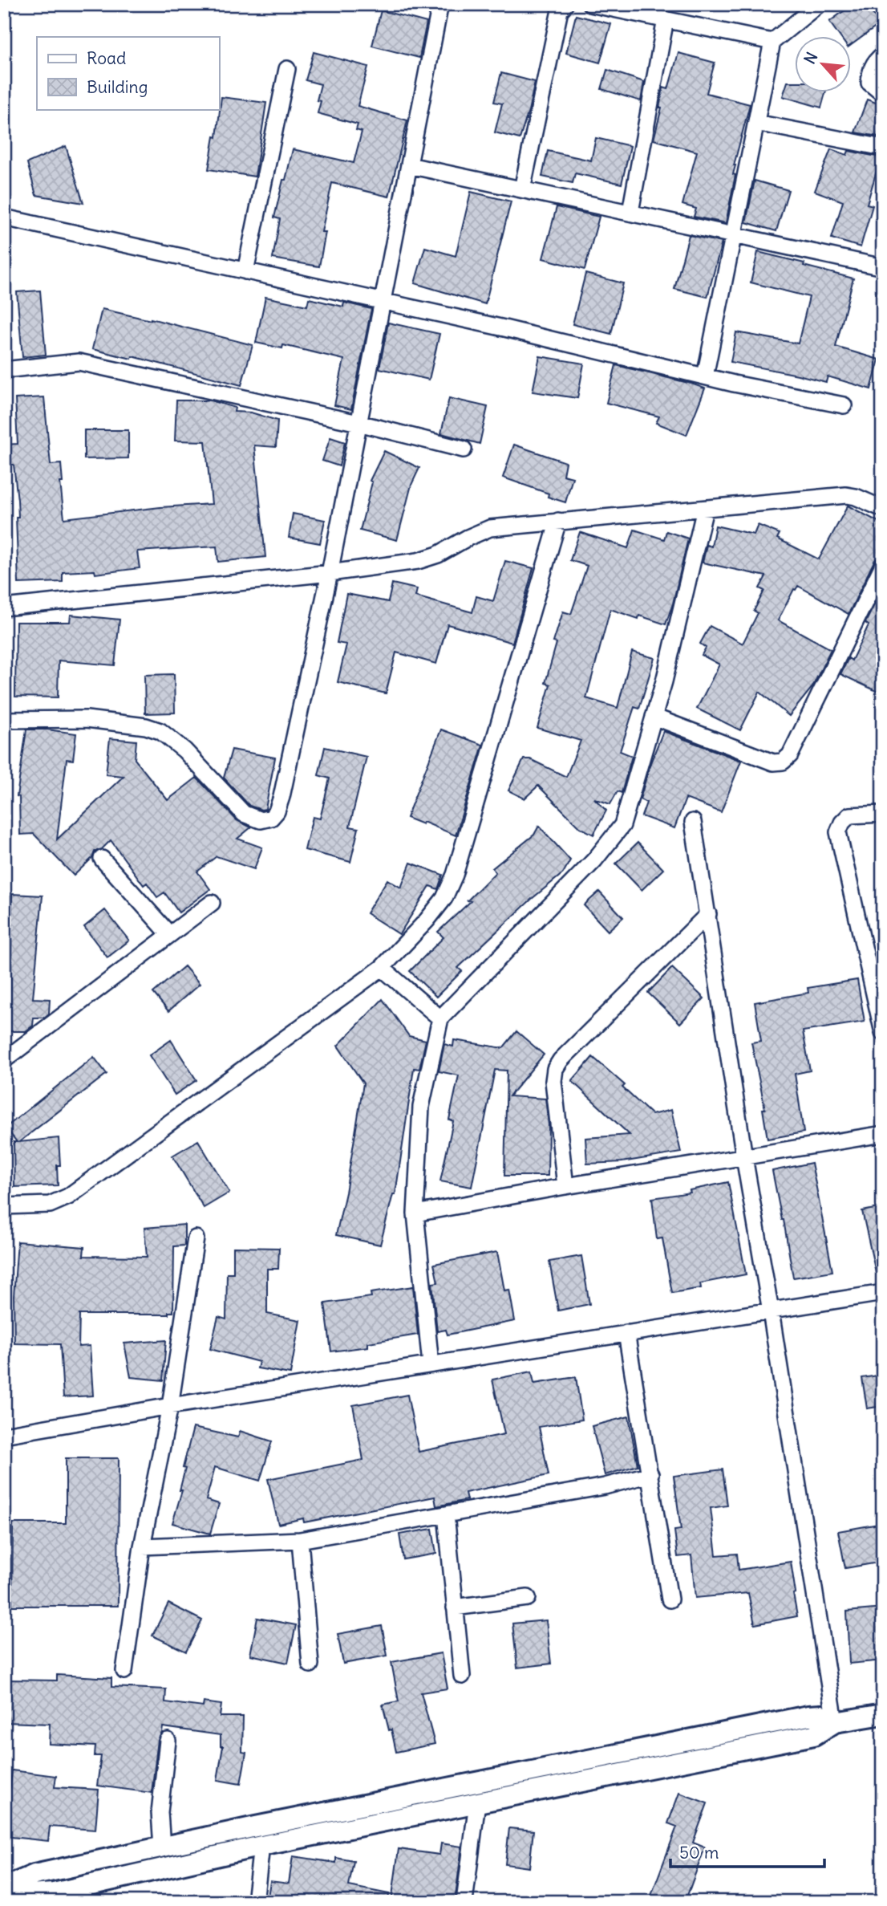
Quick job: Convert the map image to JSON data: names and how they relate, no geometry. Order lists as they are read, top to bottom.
{
  "legend": ["Road", "Building"],
  "scale_bar": "50 m",
  "north": "top left"
}
